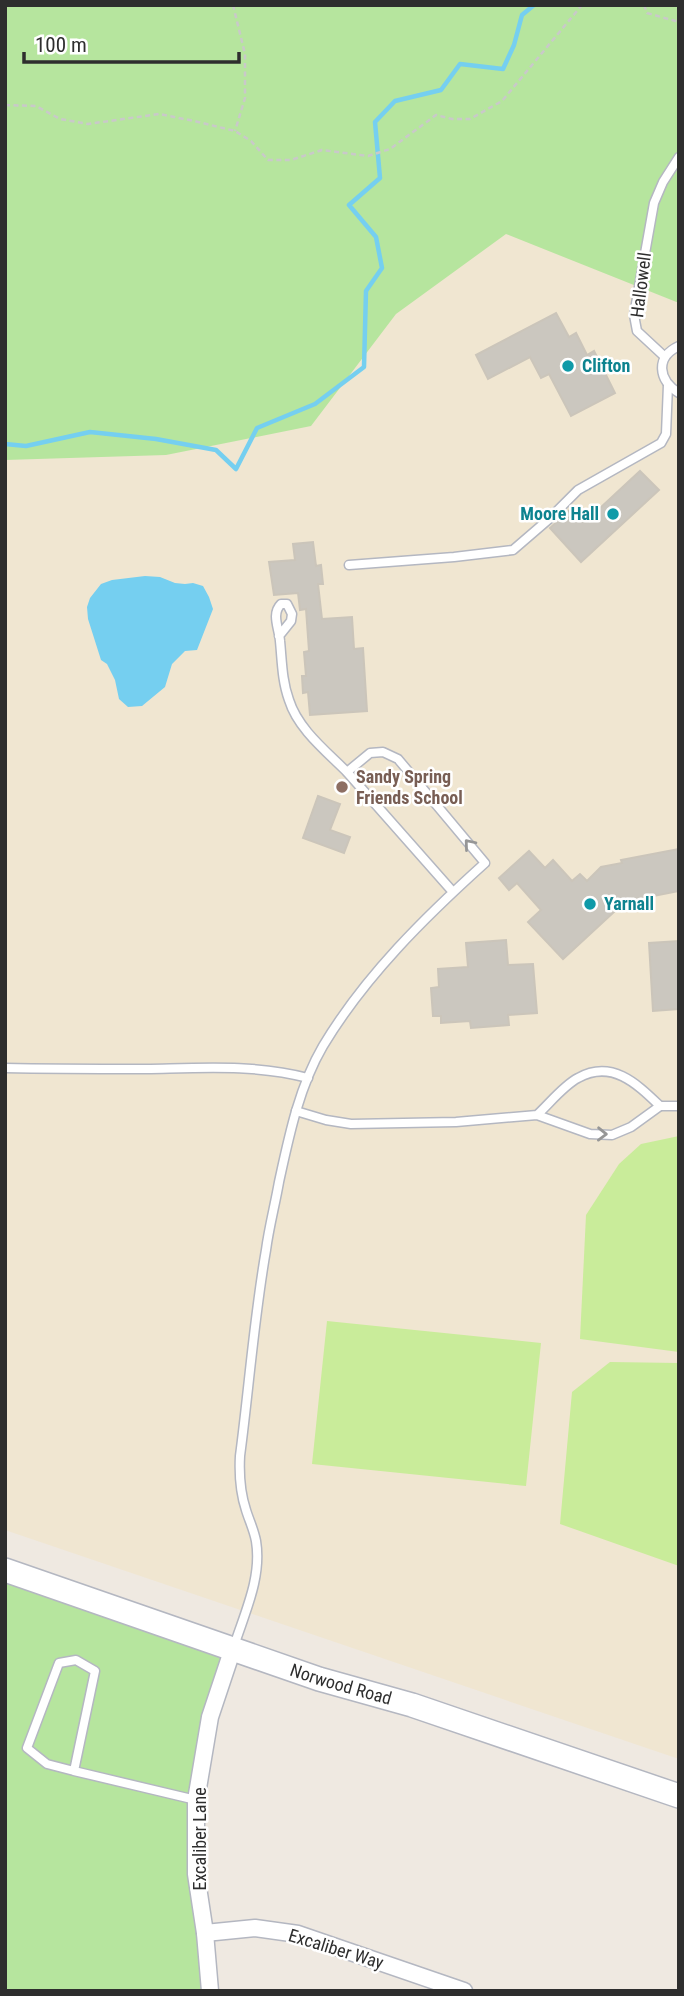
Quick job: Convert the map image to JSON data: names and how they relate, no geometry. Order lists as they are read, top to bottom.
{
  "streets": {
    "main road": ["Norwood Road"],
    "street": ["Excaliber Lane", "Excaliber Way"],
    "lane": ["Hallowell"]
  },
  "crossings": [
    ["Norwood Road", "Excaliber Lane"],
    ["Excaliber Lane", "Excaliber Way"]
  ],
  "places": [
    "Clifton",
    "Moore Hall",
    "Sandy Spring Friends School",
    "Yarnall"
  ],
  "scale_bar": "100 m"
}
